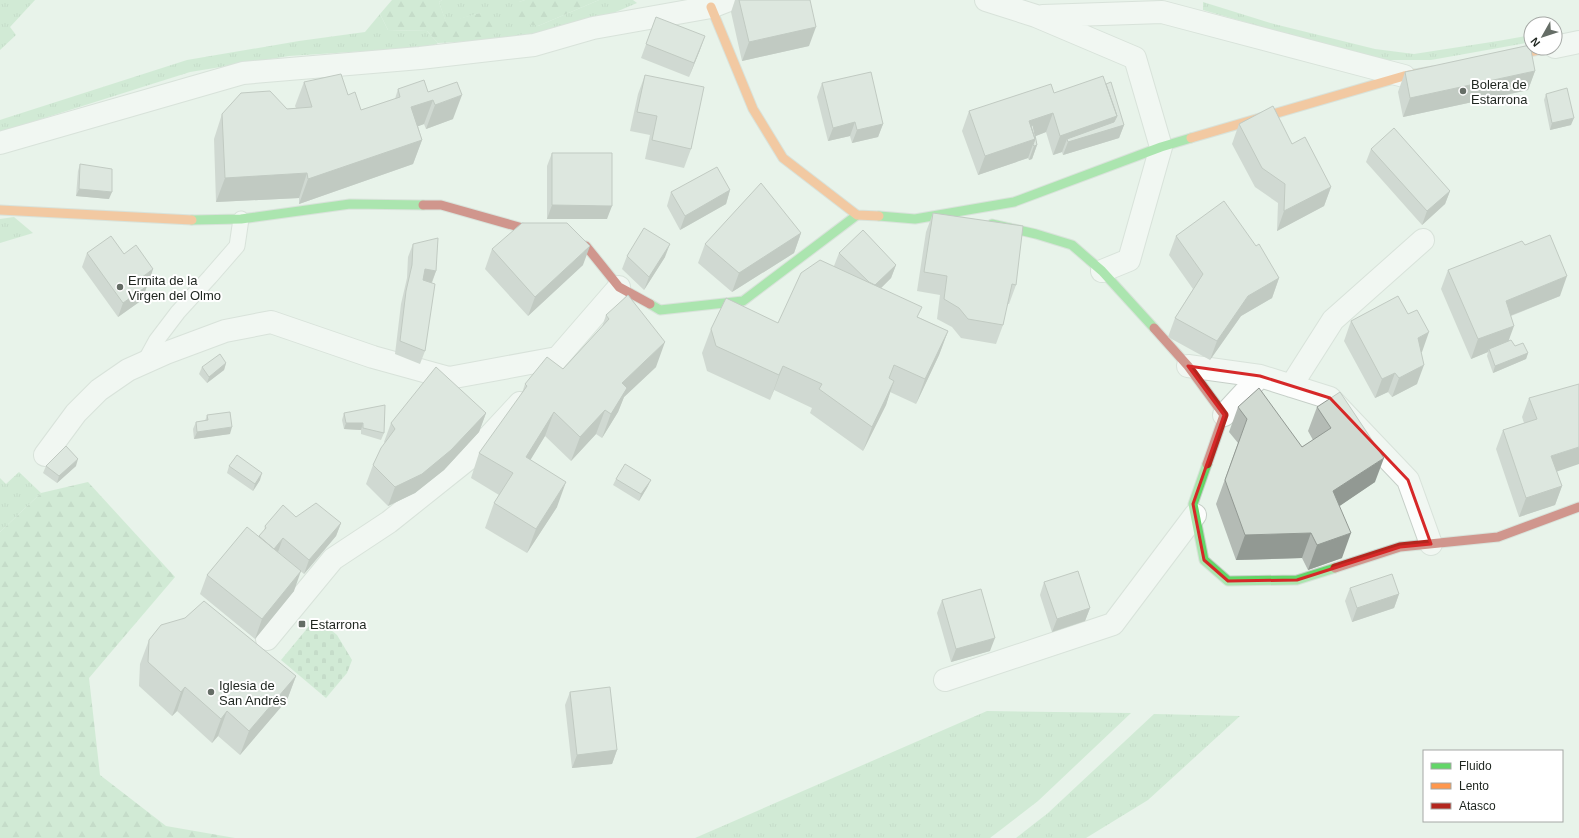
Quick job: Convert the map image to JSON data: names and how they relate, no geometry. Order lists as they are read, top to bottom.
{
  "places": {
    "other": ["Bolera de Estarrona", "Ermita de la Virgen del Olmo", "Iglesia de San Andrés"],
    "transit": ["Estarrona"]
  },
  "legend": ["Fluido", "Lento", "Atasco"],
  "north": "bottom left"
}
